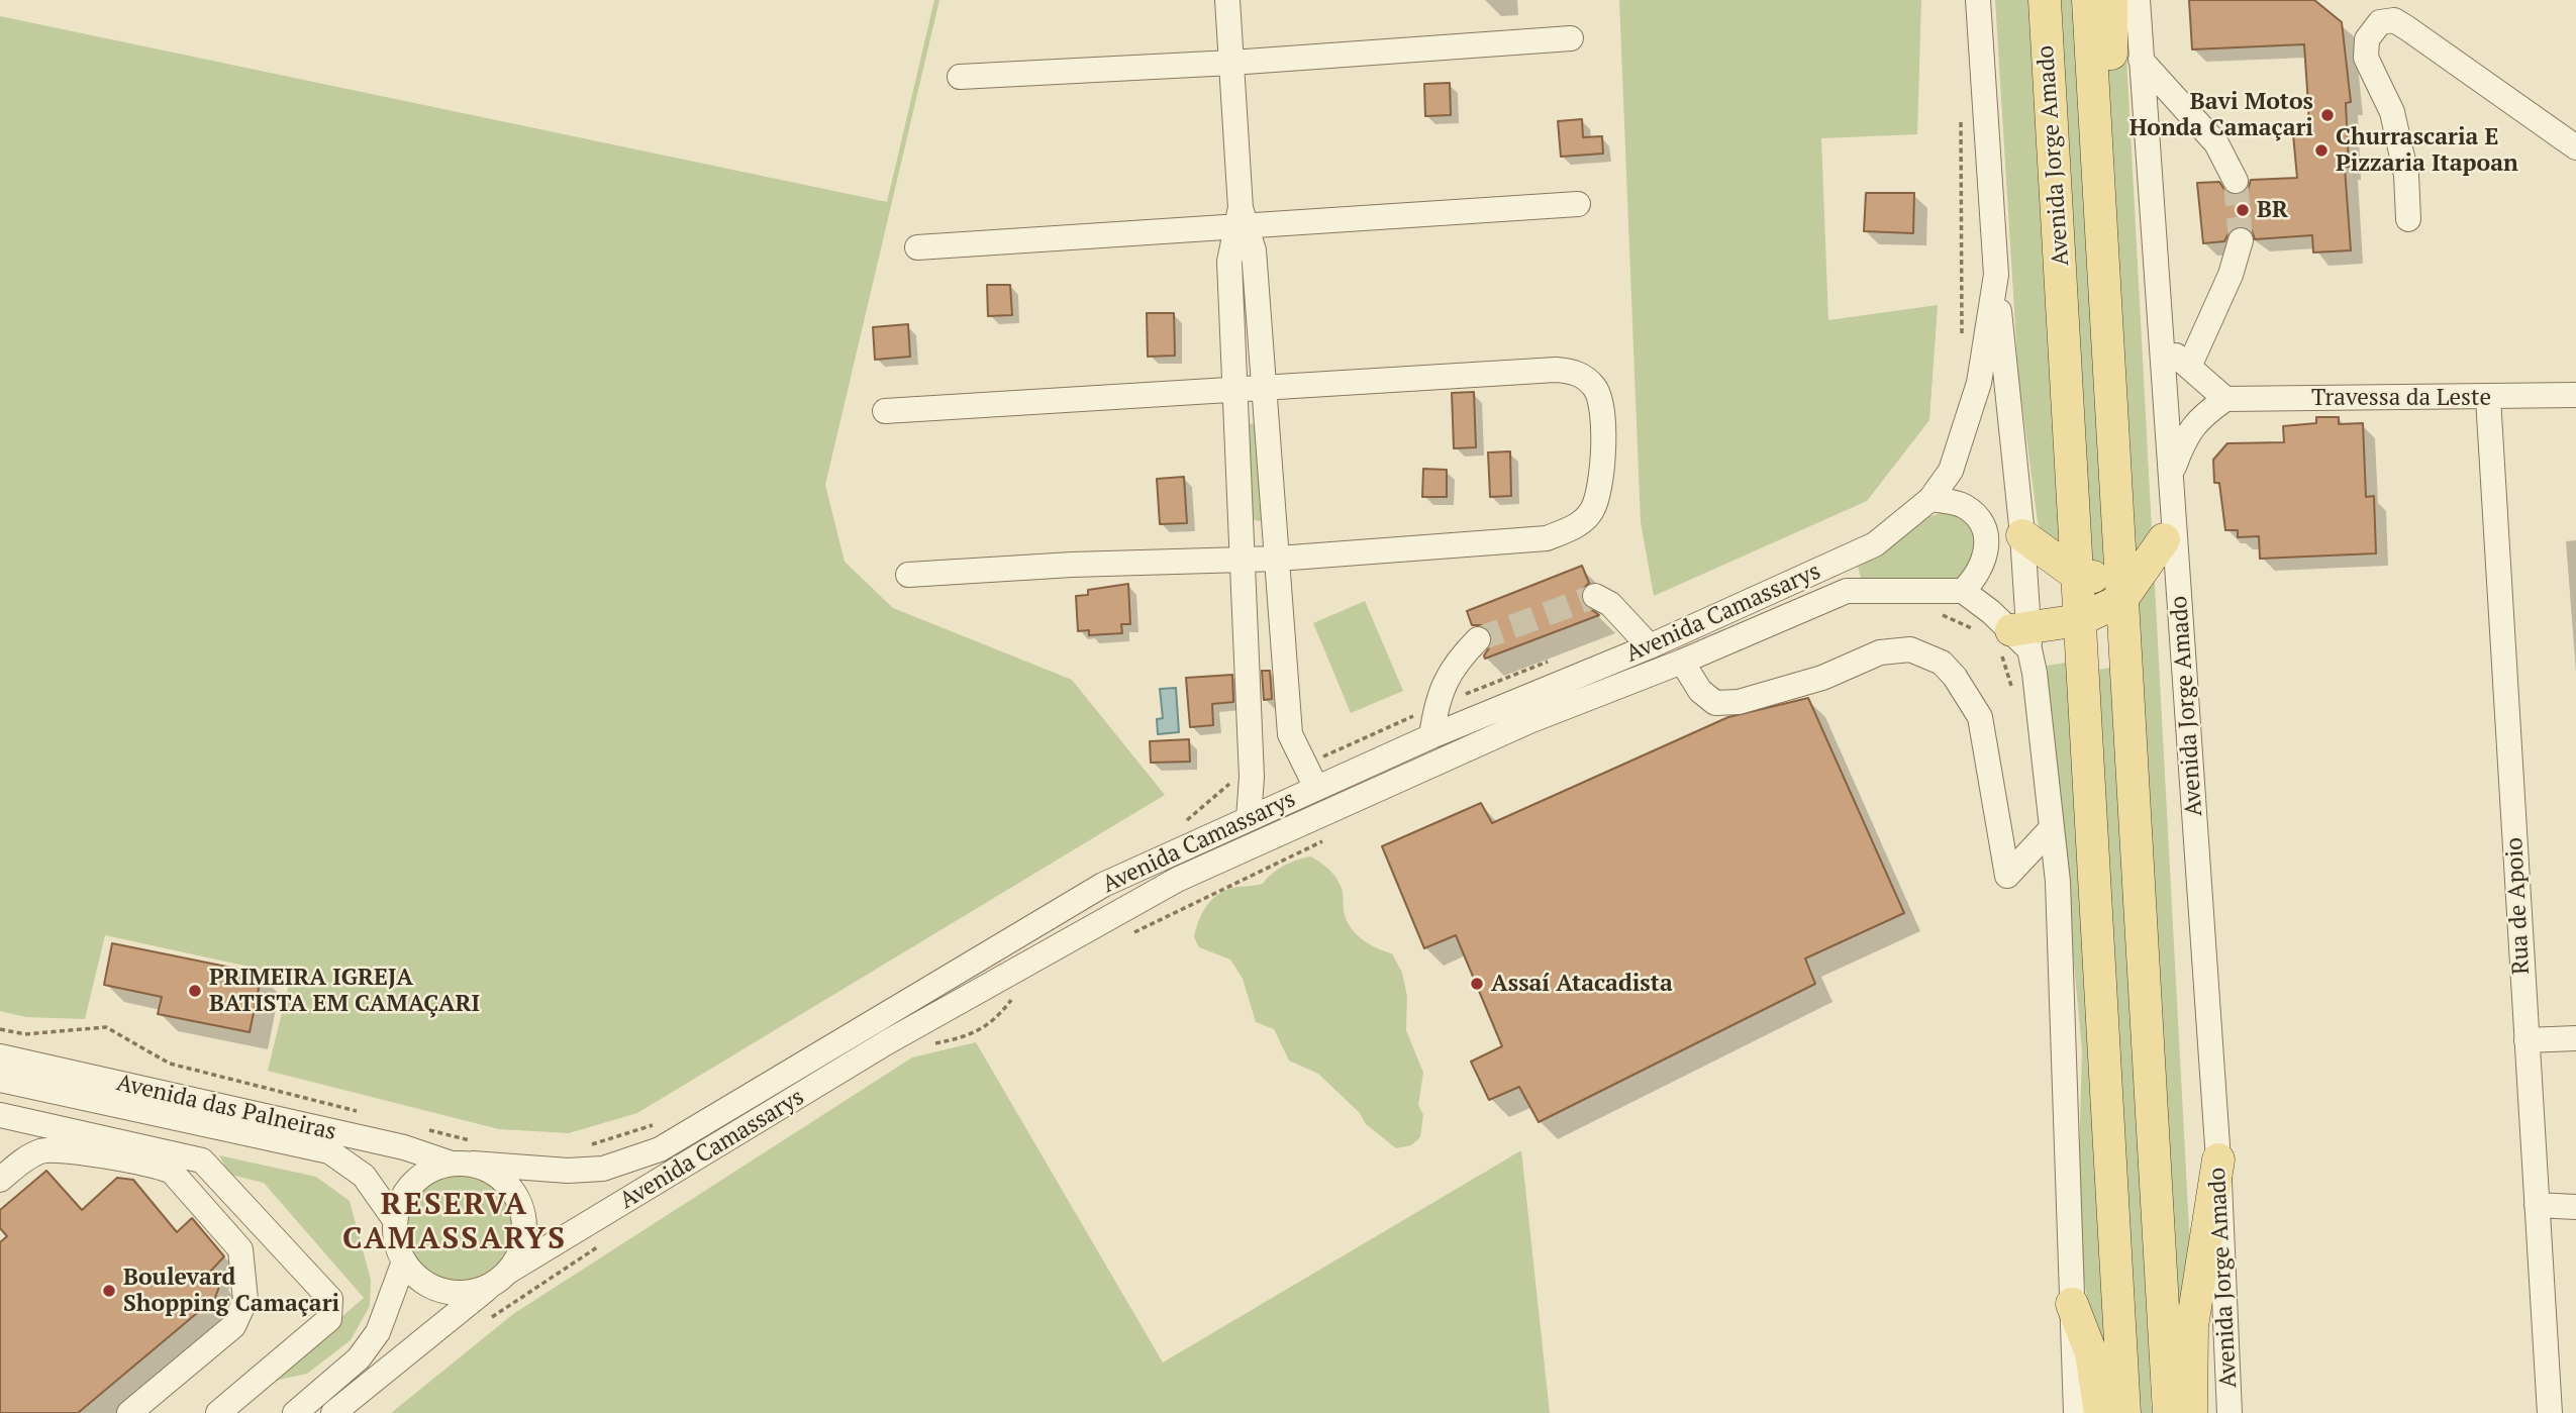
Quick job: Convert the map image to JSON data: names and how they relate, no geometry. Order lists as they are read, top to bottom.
{
  "streets": {
    "main road": ["Avenida Jorge Amado"],
    "street": [
      "Travessa da Leste",
      "Avenida Camassarys",
      "Rua de Apoio",
      "Avenida das Palneiras"
    ]
  },
  "crossings": [
    ["Travessa da Leste", "Rua de Apoio"],
    ["Avenida Camassarys", "Avenida das Palneiras"]
  ],
  "districts": ["RESERVA CAMASSARYS"],
  "places": [
    "Bavi Motos Honda Camaçari",
    "Churrascaria E Pizzaria Itapoan",
    "BR",
    "Assaí Atacadista",
    "PRIMEIRA IGREJA BATISTA EM CAMAÇARI",
    "Boulevard Shopping Camaçari"
  ]
}
